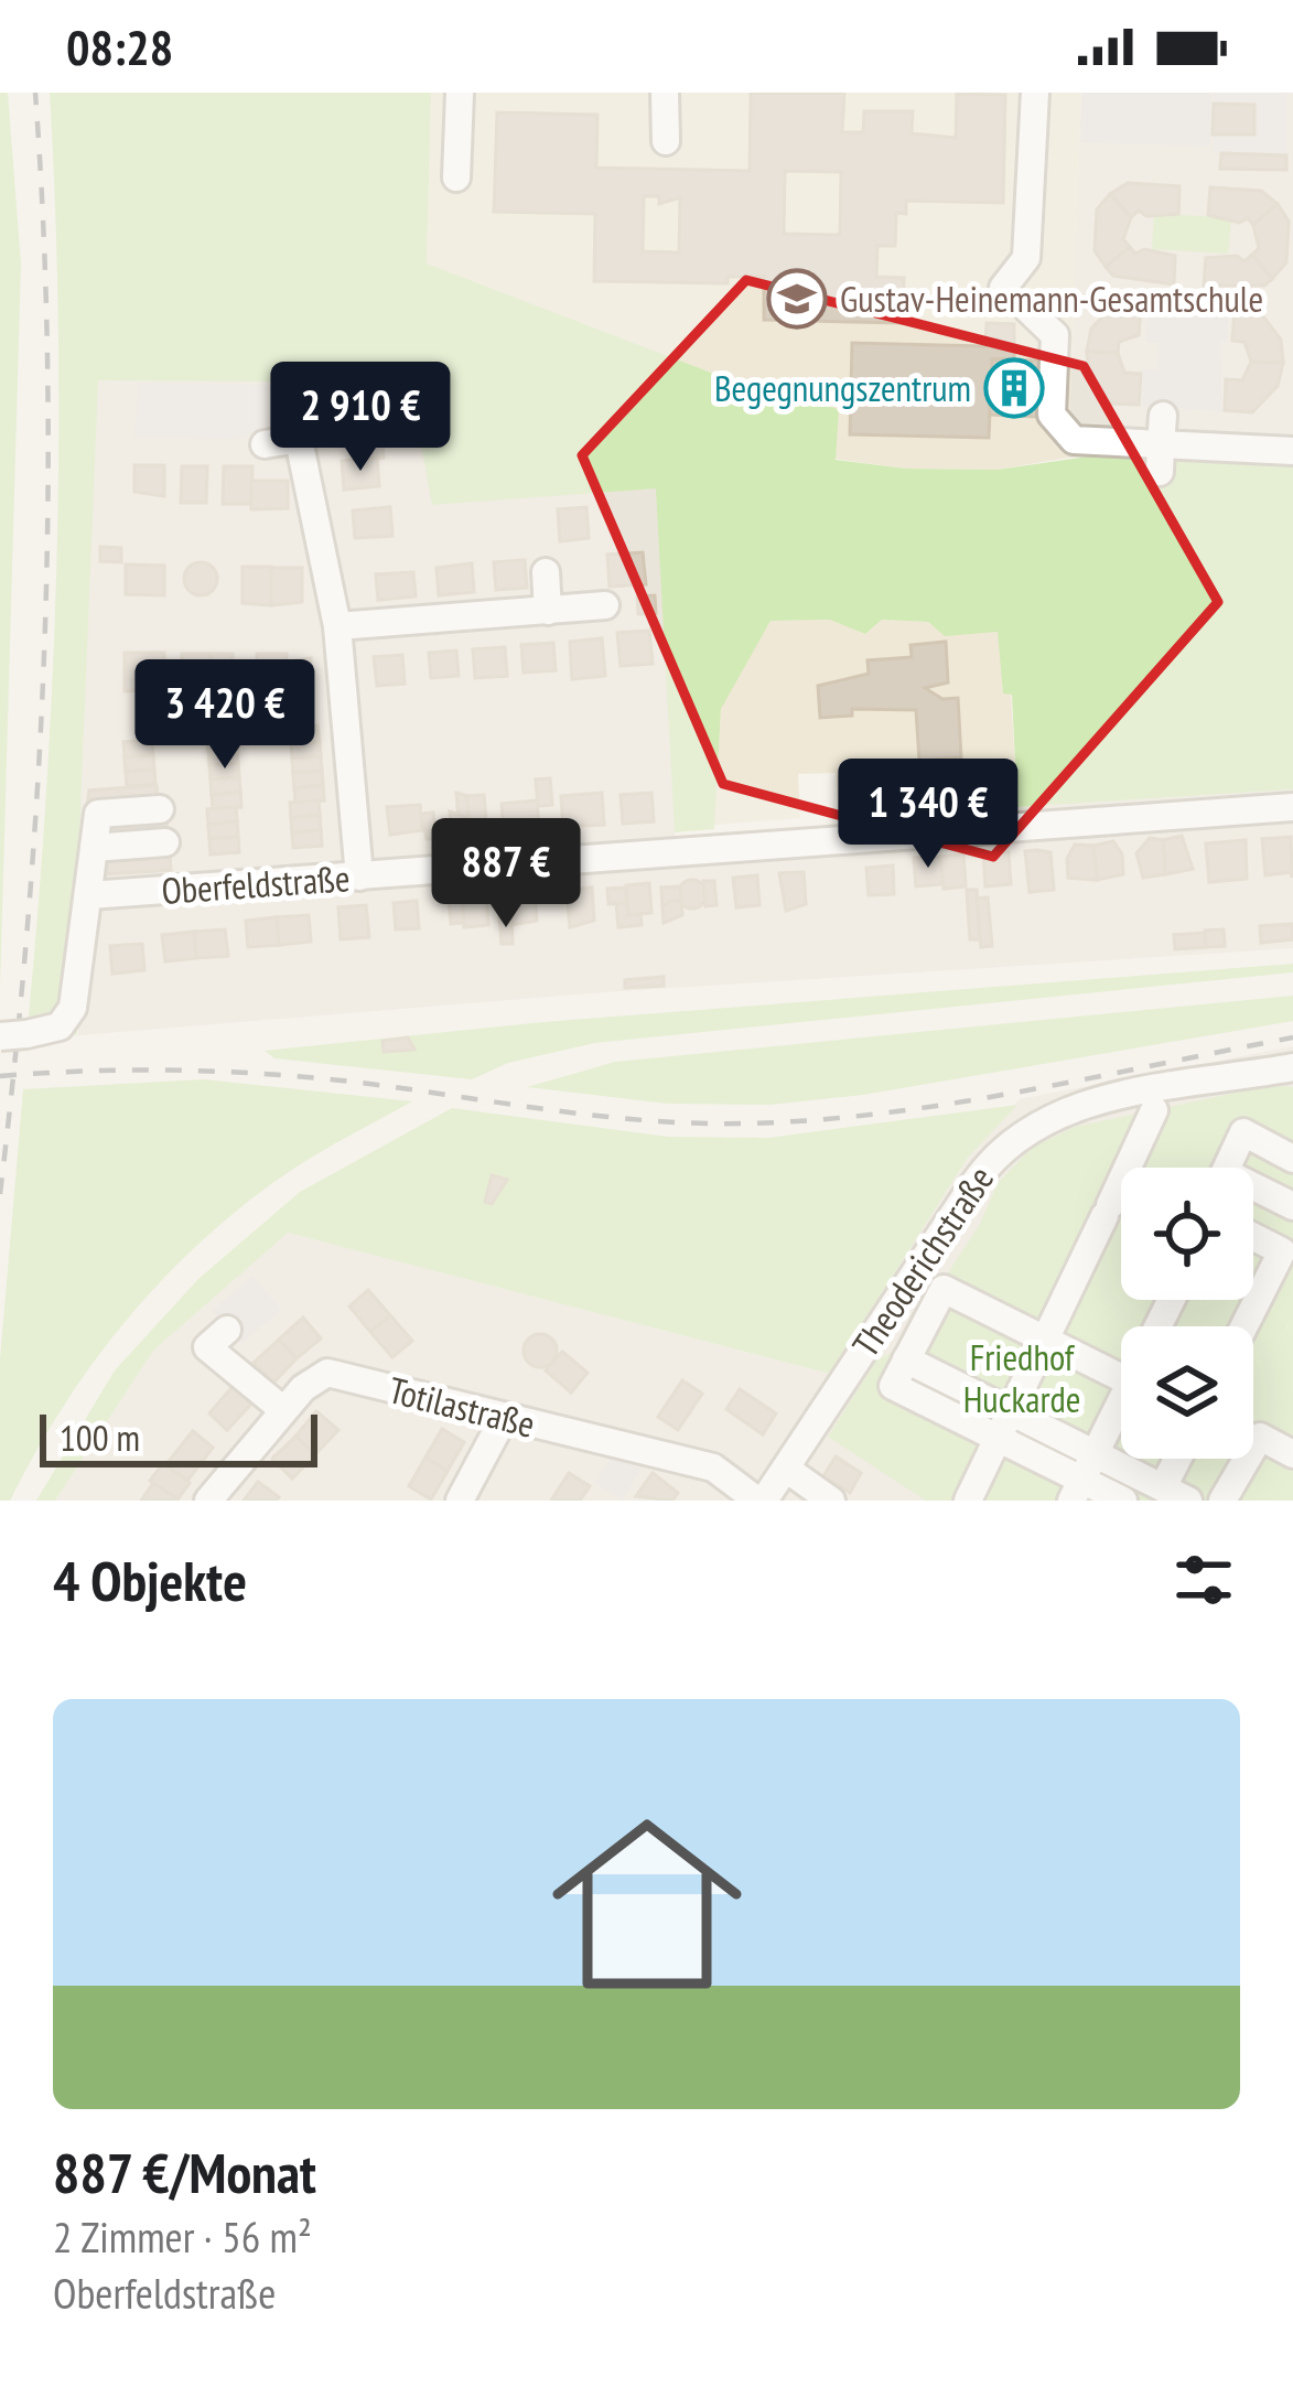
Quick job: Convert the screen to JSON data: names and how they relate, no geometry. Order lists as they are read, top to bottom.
{
  "streets": {
    "street": ["Oberfeldstraße", "Theoderichstraße", "Totilastraße"]
  },
  "crossings": [
    ["Theoderichstraße", "Totilastraße"]
  ],
  "parks": ["Friedhof Huckarde"],
  "places": {
    "school or university": ["Gustav-Heinemann-Gesamtschule"],
    "building": ["Begegnungszentrum"]
  },
  "scale_bar": "100 m",
  "page": {
    "status": "08:28",
    "price": [
      "2 910 €",
      "3 420 €",
      "1 340 €",
      "887 €"
    ],
    "scale": "100 m",
    "heading": "4 Objekte",
    "list": [
      {
        "name": "887 €/Monat",
        "note": "2 Zimmer · 56 m² · Oberfeldstraße"
      }
    ]
  }
}
